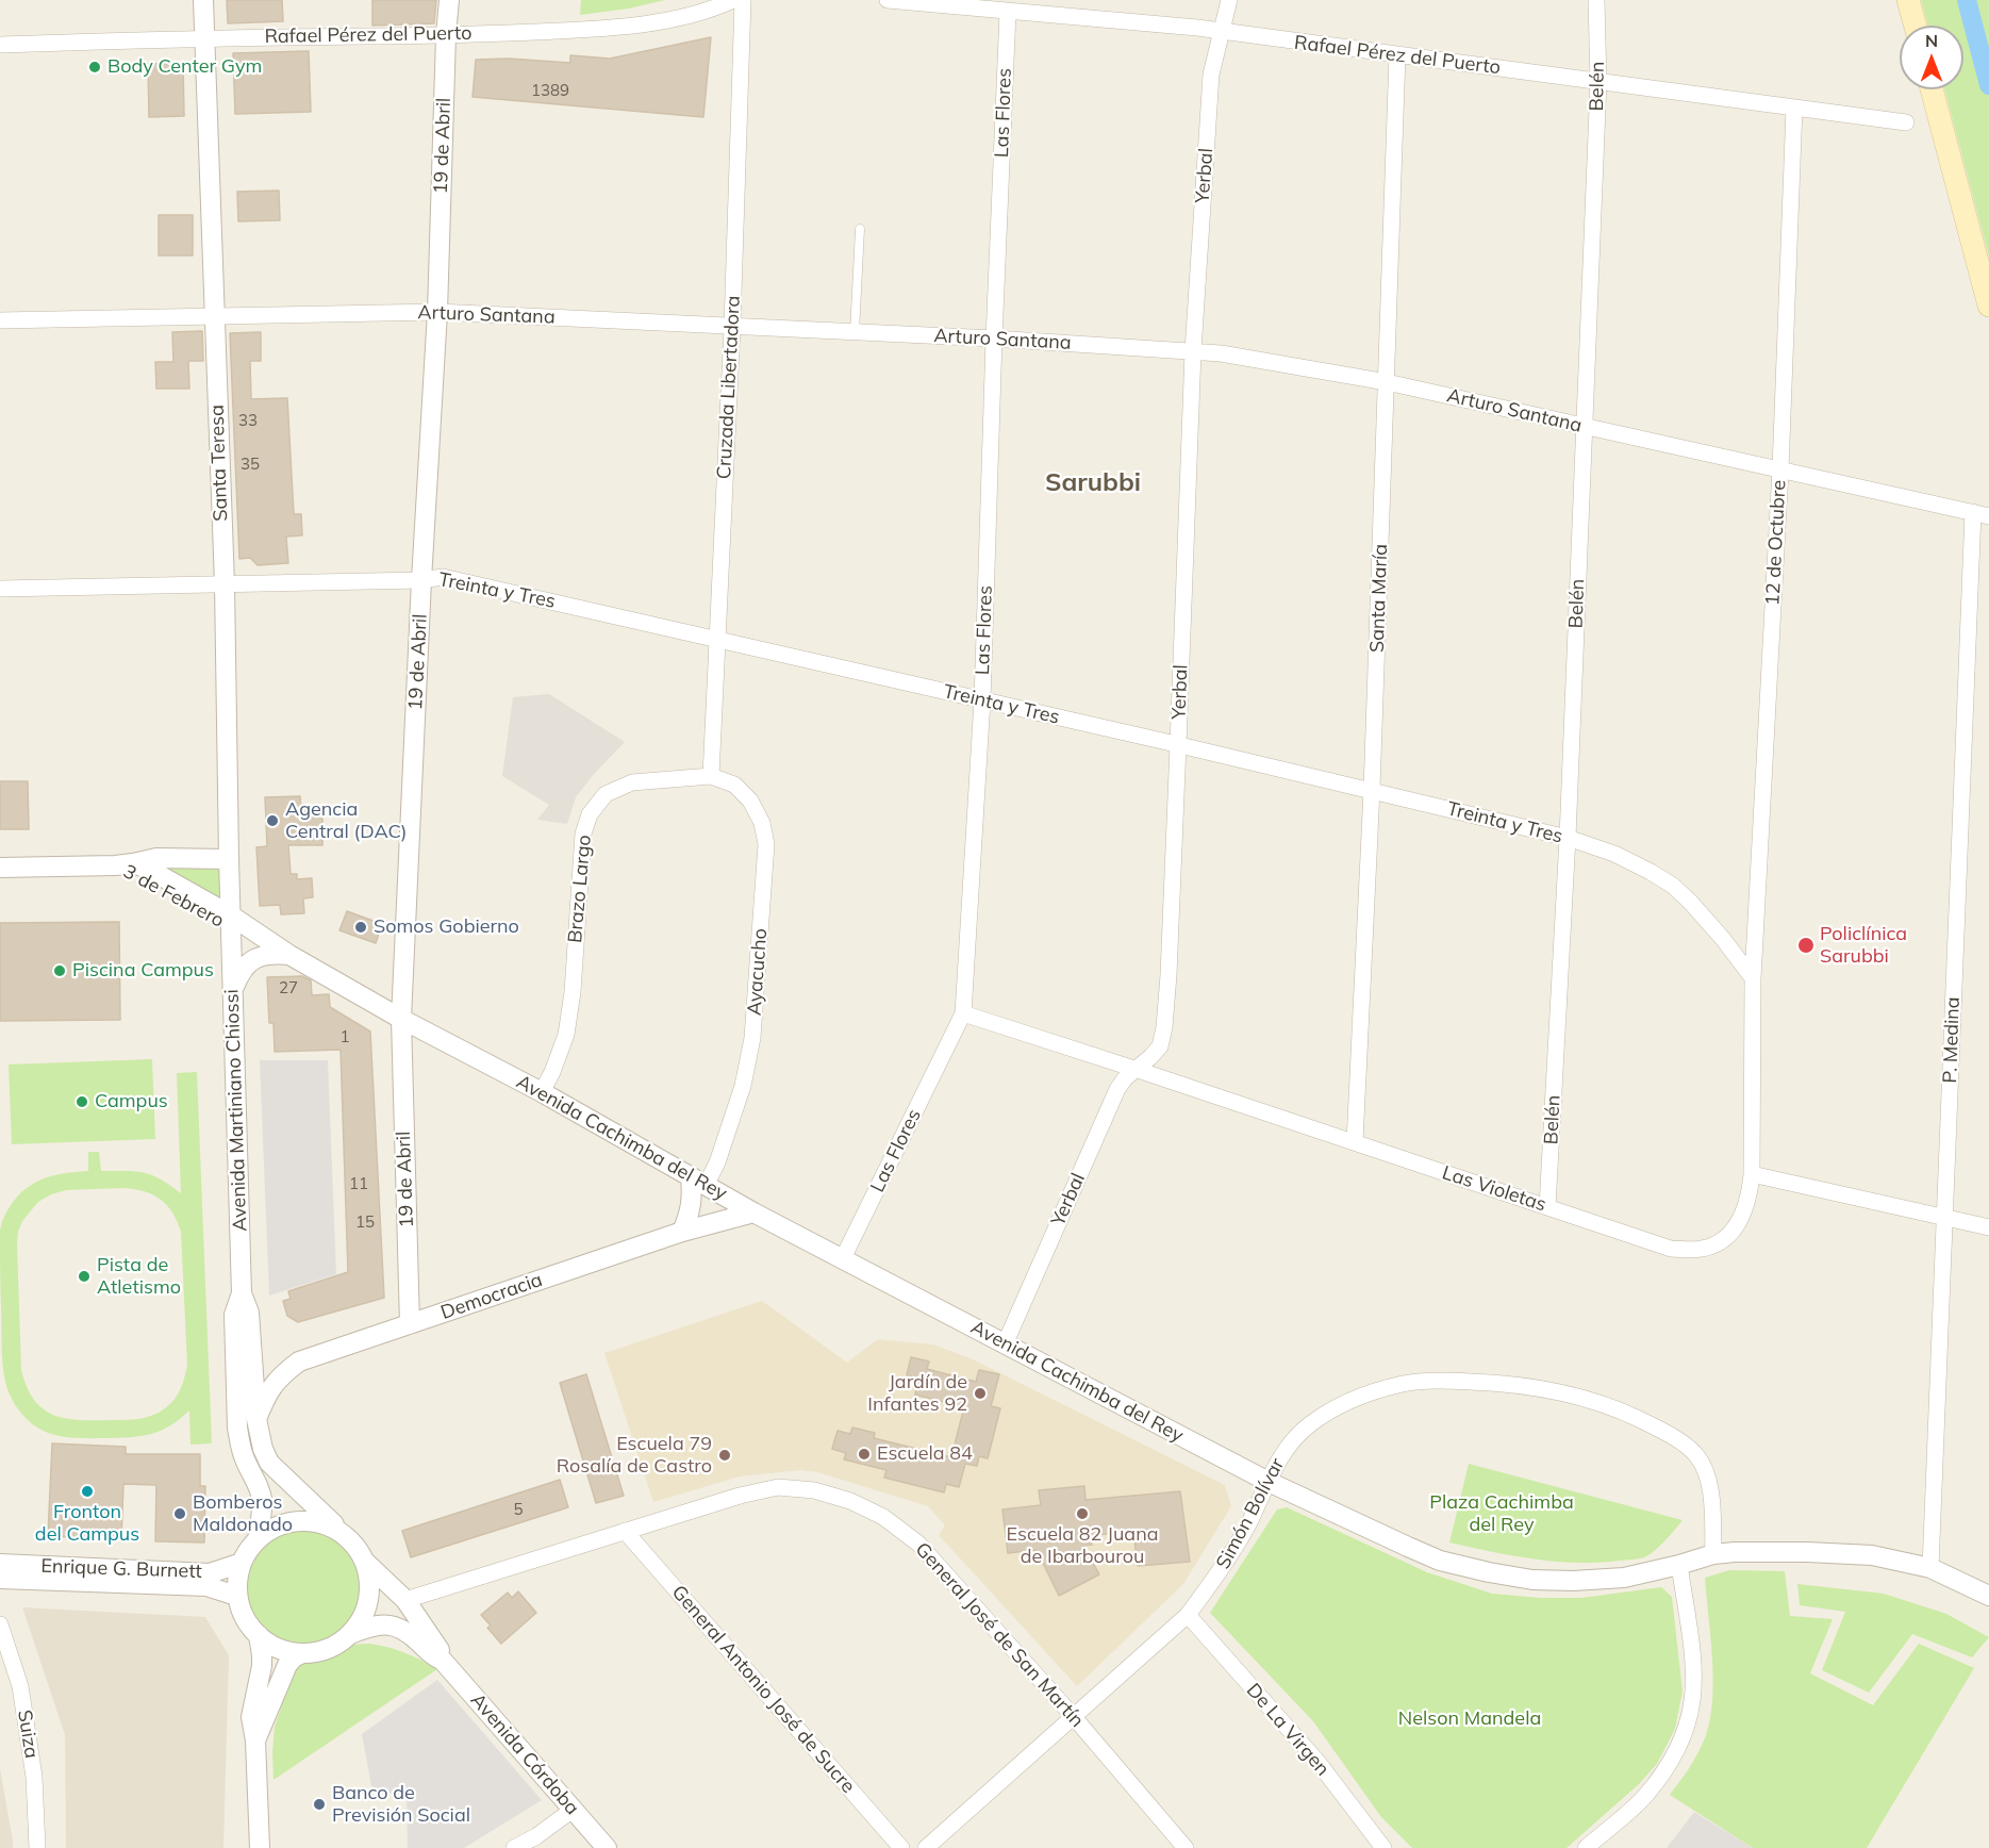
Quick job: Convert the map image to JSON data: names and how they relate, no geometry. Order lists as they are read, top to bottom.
{
  "streets": {
    "street": [
      "Rafael Pérez del Puerto",
      "Belén",
      "Las Flores",
      "19 de Abril",
      "Yerbal",
      "Arturo Santana",
      "Cruzada Libertadora",
      "Santa Teresa",
      "12 de Octubre",
      "Treinta y Tres",
      "Santa María",
      "Brazo Largo",
      "3 de Febrero",
      "Ayacucho",
      "P. Medina",
      "Avenida Martiniano Chiossi",
      "Avenida Cachimba del Rey",
      "Las Violetas",
      "Democracia",
      "Simón Bolívar",
      "Enrique G. Burnett",
      "General José de San Martín",
      "General Antonio José de Sucre",
      "De La Virgen",
      "Suiza",
      "Avenida Córdoba"
    ]
  },
  "crossings": [
    ["Rafael Pérez del Puerto", "Belén"],
    ["Rafael Pérez del Puerto", "Las Flores"],
    ["Rafael Pérez del Puerto", "19 de Abril"],
    ["Rafael Pérez del Puerto", "Yerbal"],
    ["Rafael Pérez del Puerto", "Santa Teresa"],
    ["Rafael Pérez del Puerto", "12 de Octubre"],
    ["Rafael Pérez del Puerto", "Santa María"],
    ["Belén", "Arturo Santana"],
    ["Belén", "Treinta y Tres"],
    ["Belén", "Las Violetas"],
    ["Las Flores", "Arturo Santana"],
    ["Las Flores", "Treinta y Tres"],
    ["Las Flores", "Avenida Cachimba del Rey"],
    ["Las Flores", "Las Violetas"],
    ["19 de Abril", "Arturo Santana"],
    ["19 de Abril", "Treinta y Tres"],
    ["19 de Abril", "Avenida Cachimba del Rey"],
    ["19 de Abril", "Democracia"],
    ["Yerbal", "Arturo Santana"],
    ["Yerbal", "Treinta y Tres"],
    ["Yerbal", "Avenida Cachimba del Rey"],
    ["Yerbal", "Las Violetas"],
    ["Arturo Santana", "Cruzada Libertadora"],
    ["Arturo Santana", "Santa Teresa"],
    ["Arturo Santana", "12 de Octubre"],
    ["Arturo Santana", "Santa María"],
    ["Arturo Santana", "P. Medina"],
    ["Cruzada Libertadora", "Treinta y Tres"],
    ["Cruzada Libertadora", "Brazo Largo"],
    ["Cruzada Libertadora", "Ayacucho"],
    ["Santa Teresa", "Treinta y Tres"],
    ["Santa Teresa", "3 de Febrero"],
    ["Santa Teresa", "Avenida Martiniano Chiossi"],
    ["Santa Teresa", "Avenida Cachimba del Rey"],
    ["12 de Octubre", "Treinta y Tres"],
    ["Treinta y Tres", "Santa María"],
    ["Santa María", "Las Violetas"],
    ["Brazo Largo", "Ayacucho"],
    ["Brazo Largo", "Avenida Cachimba del Rey"],
    ["3 de Febrero", "Avenida Martiniano Chiossi"],
    ["3 de Febrero", "Avenida Cachimba del Rey"],
    ["Ayacucho", "Avenida Cachimba del Rey"],
    ["P. Medina", "Avenida Cachimba del Rey"],
    ["Avenida Martiniano Chiossi", "Avenida Cachimba del Rey"],
    ["Avenida Martiniano Chiossi", "Democracia"],
    ["Avenida Martiniano Chiossi", "Enrique G. Burnett"],
    ["Avenida Martiniano Chiossi", "Avenida Córdoba"],
    ["Avenida Cachimba del Rey", "Democracia"],
    ["Avenida Cachimba del Rey", "Simón Bolívar"],
    ["Simón Bolívar", "General José de San Martín"],
    ["Simón Bolívar", "De La Virgen"],
    ["Enrique G. Burnett", "Avenida Córdoba"],
    ["General José de San Martín", "General Antonio José de Sucre"],
    ["General José de San Martín", "Avenida Córdoba"]
  ],
  "districts": ["Sarubbi"],
  "parks": ["Plaza Cachimba del Rey", "Nelson Mandela"],
  "places": [
    "Body Center Gym",
    "Agencia Central (DAC)",
    "Somos Gobierno",
    "Policlínica Sarubbi",
    "Piscina Campus",
    "Campus",
    "Pista de Atletismo",
    "Jardín de Infantes 92",
    "Escuela 84",
    "Escuela 79 Rosalía de Castro",
    "Fronton del Campus",
    "Bomberos Maldonado",
    "Escuela 82 Juana de Ibarbourou",
    "Banco de Previsión Social"
  ],
  "house_numbers": [
    "1389",
    "33",
    "35",
    "27",
    "1",
    "11",
    "15",
    "5"
  ],
  "north": "top"
}
